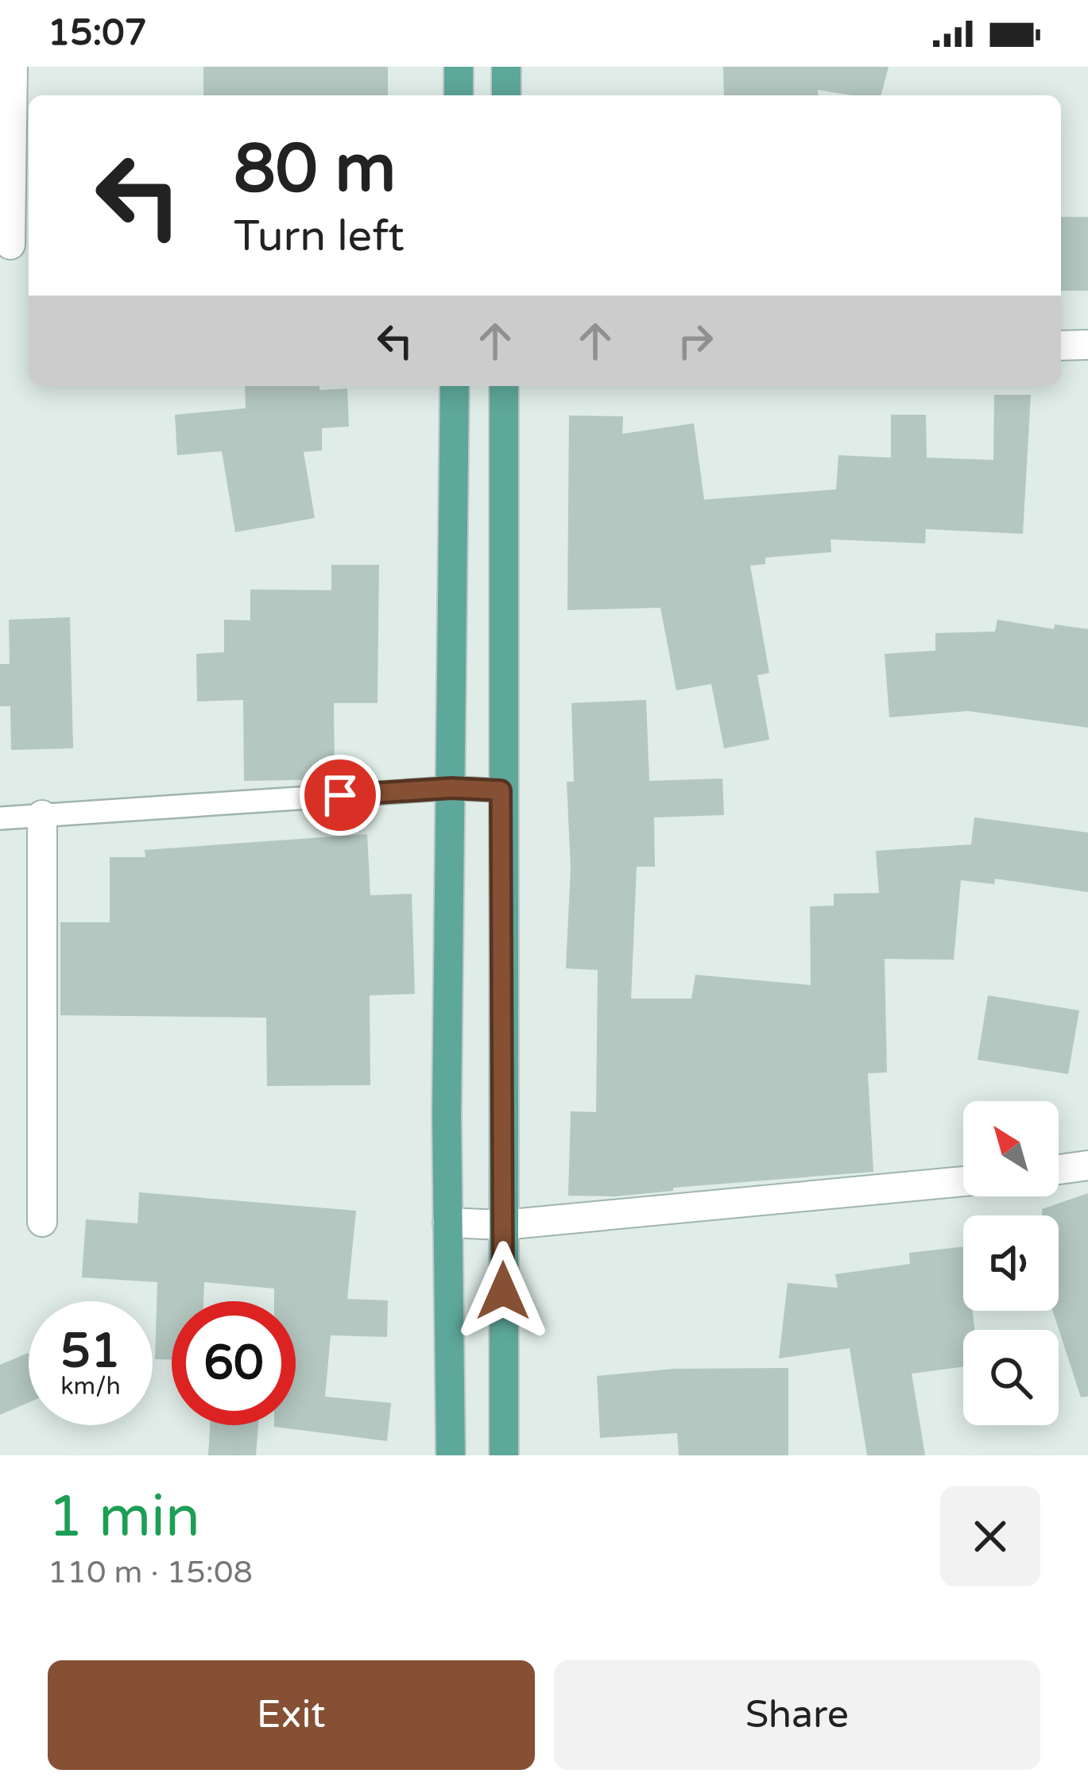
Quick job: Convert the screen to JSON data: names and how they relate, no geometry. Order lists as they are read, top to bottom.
{
  "north": "top left",
  "page": {
    "status": "15:07",
    "turn": ["80 m", "Turn left"],
    "speed": "51 km/h",
    "limit": "60",
    "heading": ["1 min", "110 m · 15:08"],
    "buttons": ["Exit", "Share"]
  }
}
